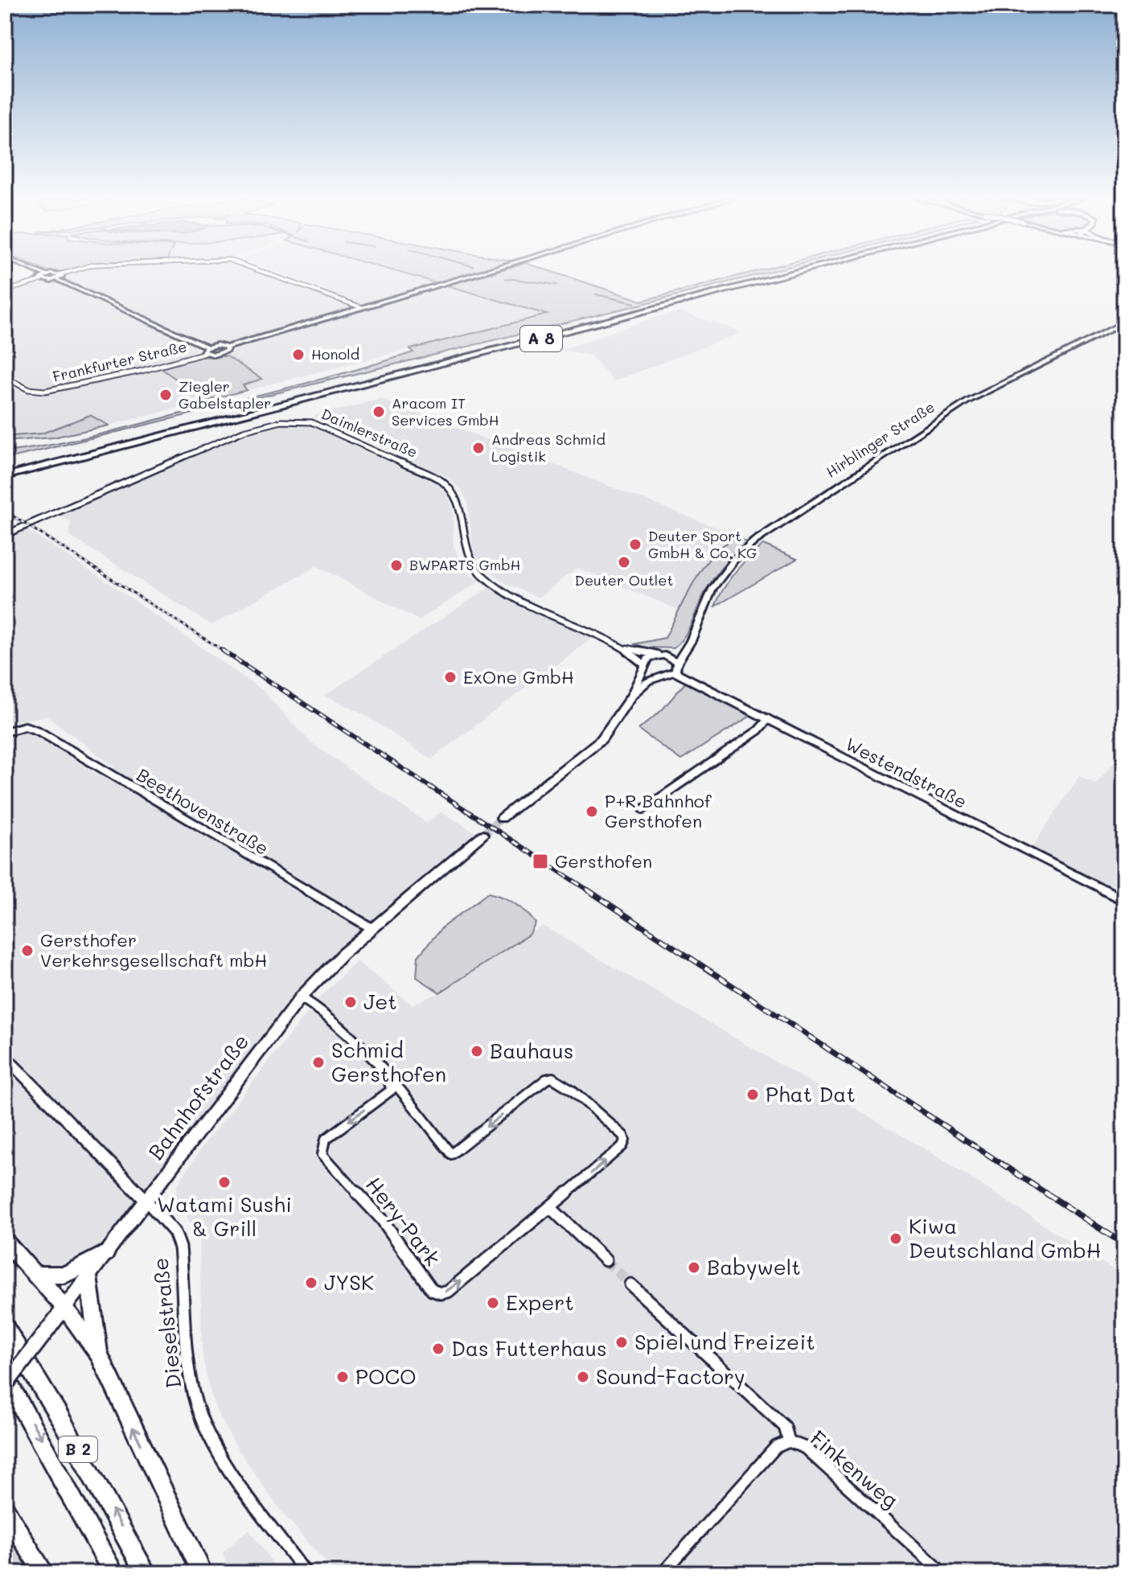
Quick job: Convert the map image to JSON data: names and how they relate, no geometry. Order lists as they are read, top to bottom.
{
  "streets": {
    "highway": ["A 8", "B 2"],
    "main road": ["Hirblinger Straße", "Bahnhofstraße"],
    "street": [
      "Frankfurter Straße",
      "Daimlerstraße",
      "Westendstraße",
      "Beethovenstraße",
      "Hery-Park",
      "Dieselstraße",
      "Finkenweg"
    ]
  },
  "crossings": [
    ["Daimlerstraße", "Hirblinger Straße"],
    ["Hirblinger Straße", "Westendstraße"],
    ["Beethovenstraße", "Bahnhofstraße"],
    ["Bahnhofstraße", "Hery-Park"],
    ["Bahnhofstraße", "Dieselstraße"]
  ],
  "places": {
    "other": [
      "Honold",
      "Ziegler Gabelstapler",
      "Aracom IT Services GmbH",
      "Andreas Schmid Logistik",
      "Deuter Sport GmbH & Co. KG",
      "Deuter Outlet",
      "BWPARTS GmbH",
      "ExOne GmbH",
      "P+R Bahnhof Gersthofen",
      "Gersthofer Verkehrsgesellschaft mbH",
      "Jet",
      "Bauhaus",
      "Schmid Gersthofen",
      "Phat Dat",
      "Watami Sushi & Grill",
      "Kiwa Deutschland GmbH",
      "Babywelt",
      "JYSK",
      "Expert",
      "Spiel und Freizeit",
      "Das Futterhaus",
      "POCO",
      "Sound-Factory"
    ],
    "transit": ["Gersthofen"]
  }
}
